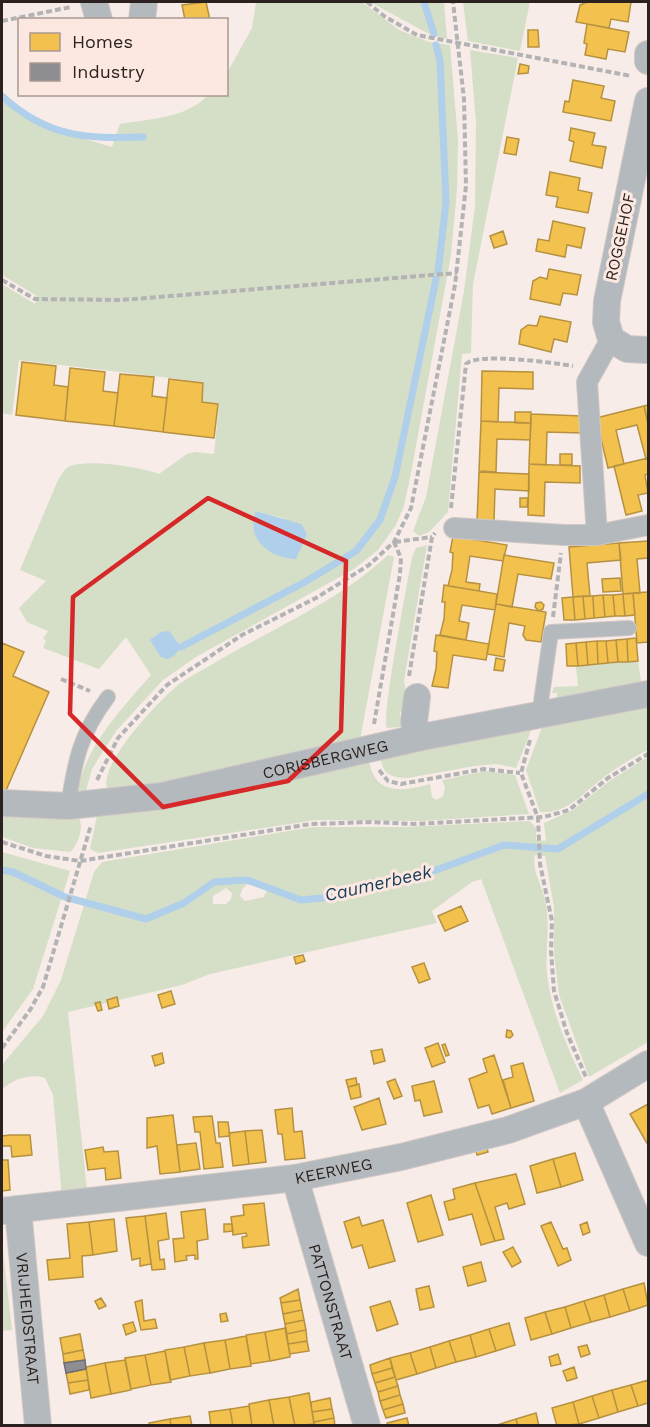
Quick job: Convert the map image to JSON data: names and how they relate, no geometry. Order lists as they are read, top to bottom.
{
  "streets": {
    "street": [
      "ROGGEHOF",
      "CORISBERGWEG",
      "KEERWEG",
      "PATTONSTRAAT",
      "VRIJHEIDSTRAAT"
    ]
  },
  "crossings": [
    ["KEERWEG", "PATTONSTRAAT"],
    ["KEERWEG", "VRIJHEIDSTRAAT"]
  ],
  "water": ["Caumerbeek"],
  "legend": ["Homes", "Industry"]
}
